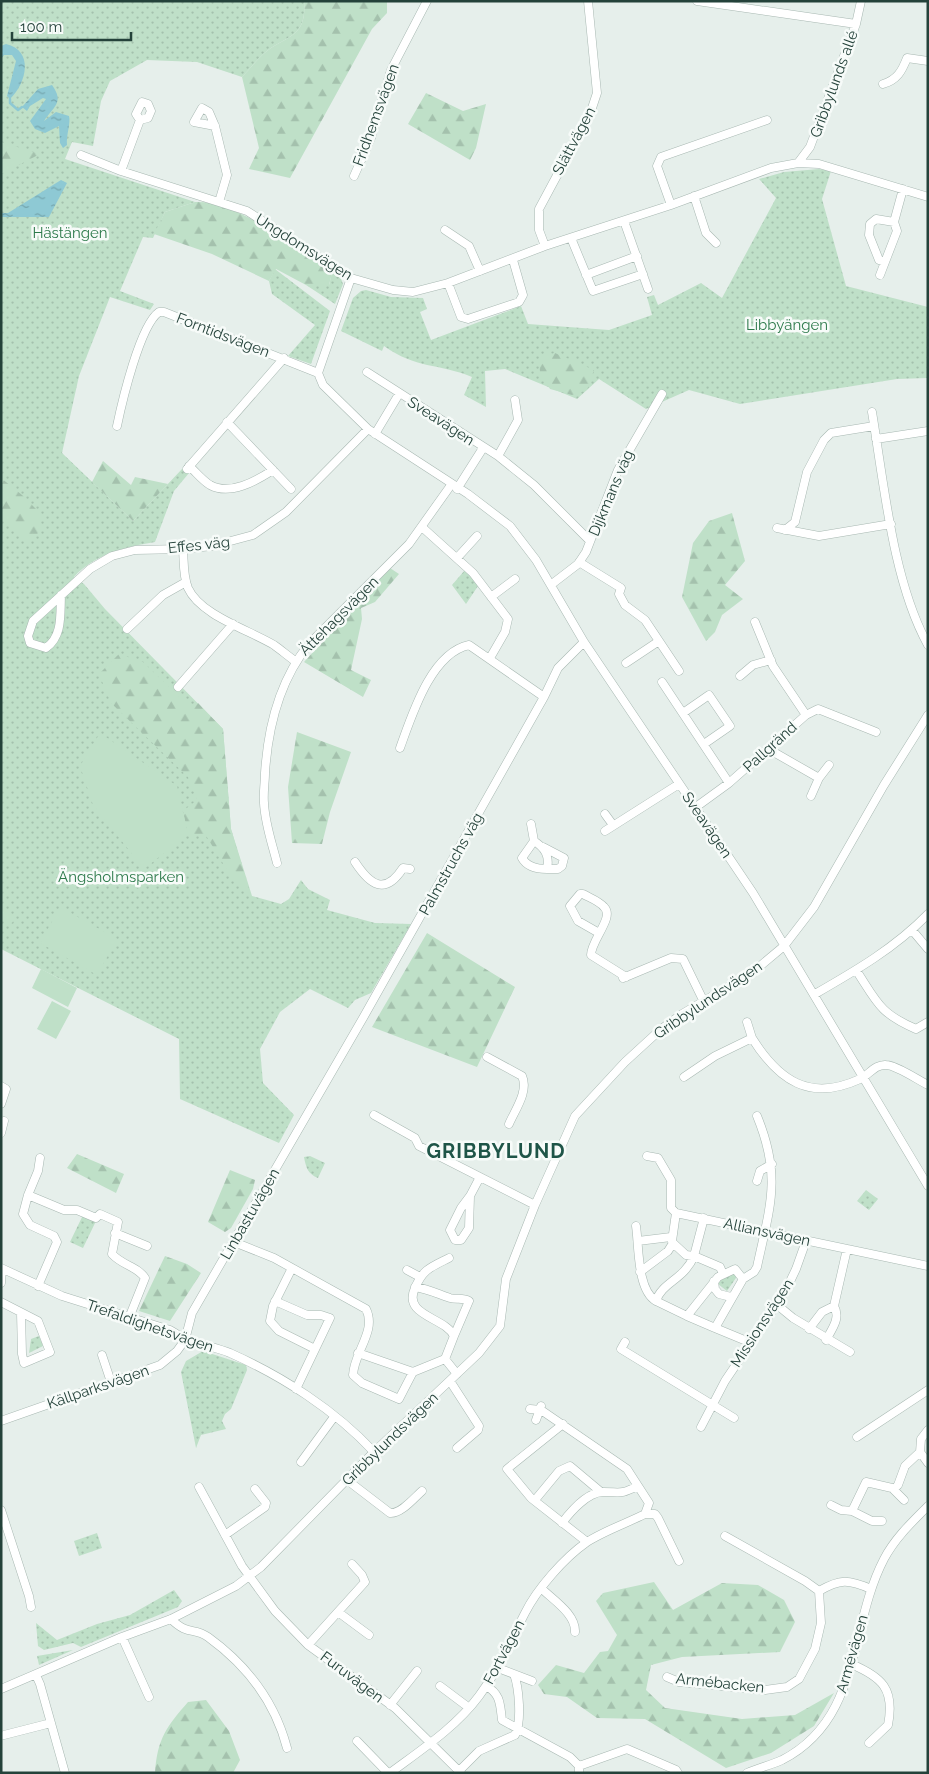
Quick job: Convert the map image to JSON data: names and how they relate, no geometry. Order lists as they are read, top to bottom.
{
  "streets": {
    "street": [
      "Gribbylunds allé",
      "Fridhemsvägen",
      "Slättvägen",
      "Ungdomsvägen",
      "Forntidsvägen",
      "Sveavägen",
      "Dijkmans väg",
      "Effes väg",
      "Ättehagsvägen",
      "Pallgränd",
      "Palmstruchs väg",
      "Gribbylundsvägen",
      "Linbastuvägen",
      "Alliansvägen",
      "Missionsvägen",
      "Trefaldighetsvägen",
      "Källparksvägen",
      "Fortvägen",
      "Armévägen",
      "Furuvägen",
      "Armébacken"
    ]
  },
  "crossings": [
    ["Gribbylunds allé", "Ungdomsvägen"],
    ["Slättvägen", "Ungdomsvägen"],
    ["Forntidsvägen", "Sveavägen"],
    ["Sveavägen", "Dijkmans väg"],
    ["Sveavägen", "Effes väg"],
    ["Sveavägen", "Ättehagsvägen"],
    ["Sveavägen", "Pallgränd"],
    ["Sveavägen", "Palmstruchs väg"],
    ["Sveavägen", "Gribbylundsvägen"],
    ["Palmstruchs väg", "Linbastuvägen"],
    ["Gribbylundsvägen", "Trefaldighetsvägen"],
    ["Gribbylundsvägen", "Furuvägen"],
    ["Linbastuvägen", "Trefaldighetsvägen"],
    ["Linbastuvägen", "Källparksvägen"],
    ["Alliansvägen", "Missionsvägen"],
    ["Trefaldighetsvägen", "Källparksvägen"],
    ["Fortvägen", "Furuvägen"]
  ],
  "districts": ["GRIBBYLUND"],
  "parks": ["Hästängen", "Libbyängen", "Ängsholmsparken"],
  "scale_bar": "100 m"
}
